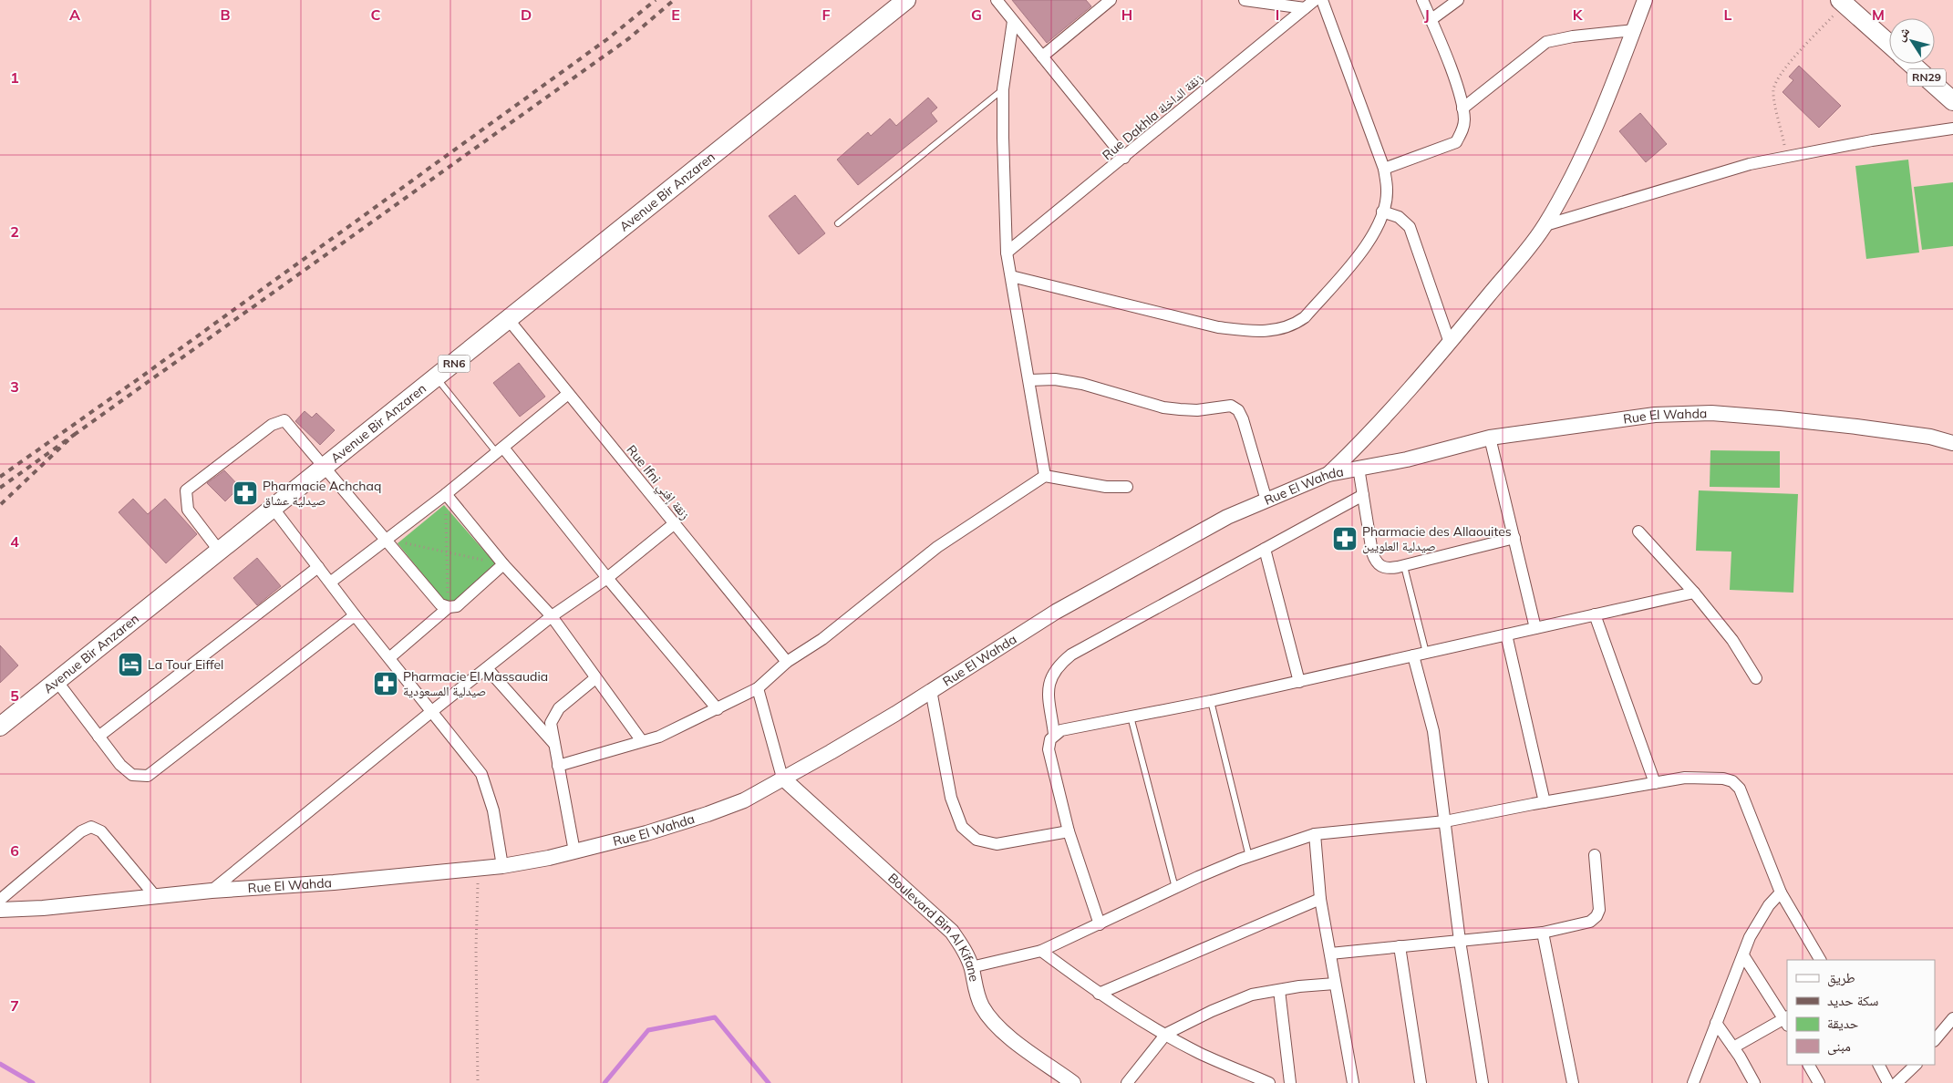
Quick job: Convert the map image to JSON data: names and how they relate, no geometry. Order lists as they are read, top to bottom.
{
  "streets": {
    "main road": ["RN29", "Avenue Bir Anzaren", "RN6"],
    "street": [
      "Rue Dakhla زنقة الداخلة",
      "Rue El Wahda",
      "Rue Ifni زنقة إفني",
      "Boulevard Bin Al Kifane"
    ]
  },
  "crossings": [
    ["Avenue Bir Anzaren", "Rue Ifni زنقة إفني"],
    ["Rue El Wahda", "Boulevard Bin Al Kifane"]
  ],
  "places": {
    "pharmacy": ["Pharmacie Achchaq صيدلية عشاق", "Pharmacie des Allaouites صيدلية العلويين", "Pharmacie El Massaudia صيدلية المسعودية"],
    "hotel": ["La Tour Eiffel"]
  },
  "legend": [
    "طريق",
    "سكة حديد",
    "حديقة",
    "مبنى"
  ],
  "north": "top left",
  "grid": {
    "columns": [
      "A",
      "B",
      "C",
      "D",
      "E",
      "F",
      "G",
      "H",
      "I",
      "J",
      "K",
      "L",
      "M"
    ],
    "rows": [
      "1",
      "2",
      "3",
      "4",
      "5",
      "6",
      "7"
    ]
  }
}
